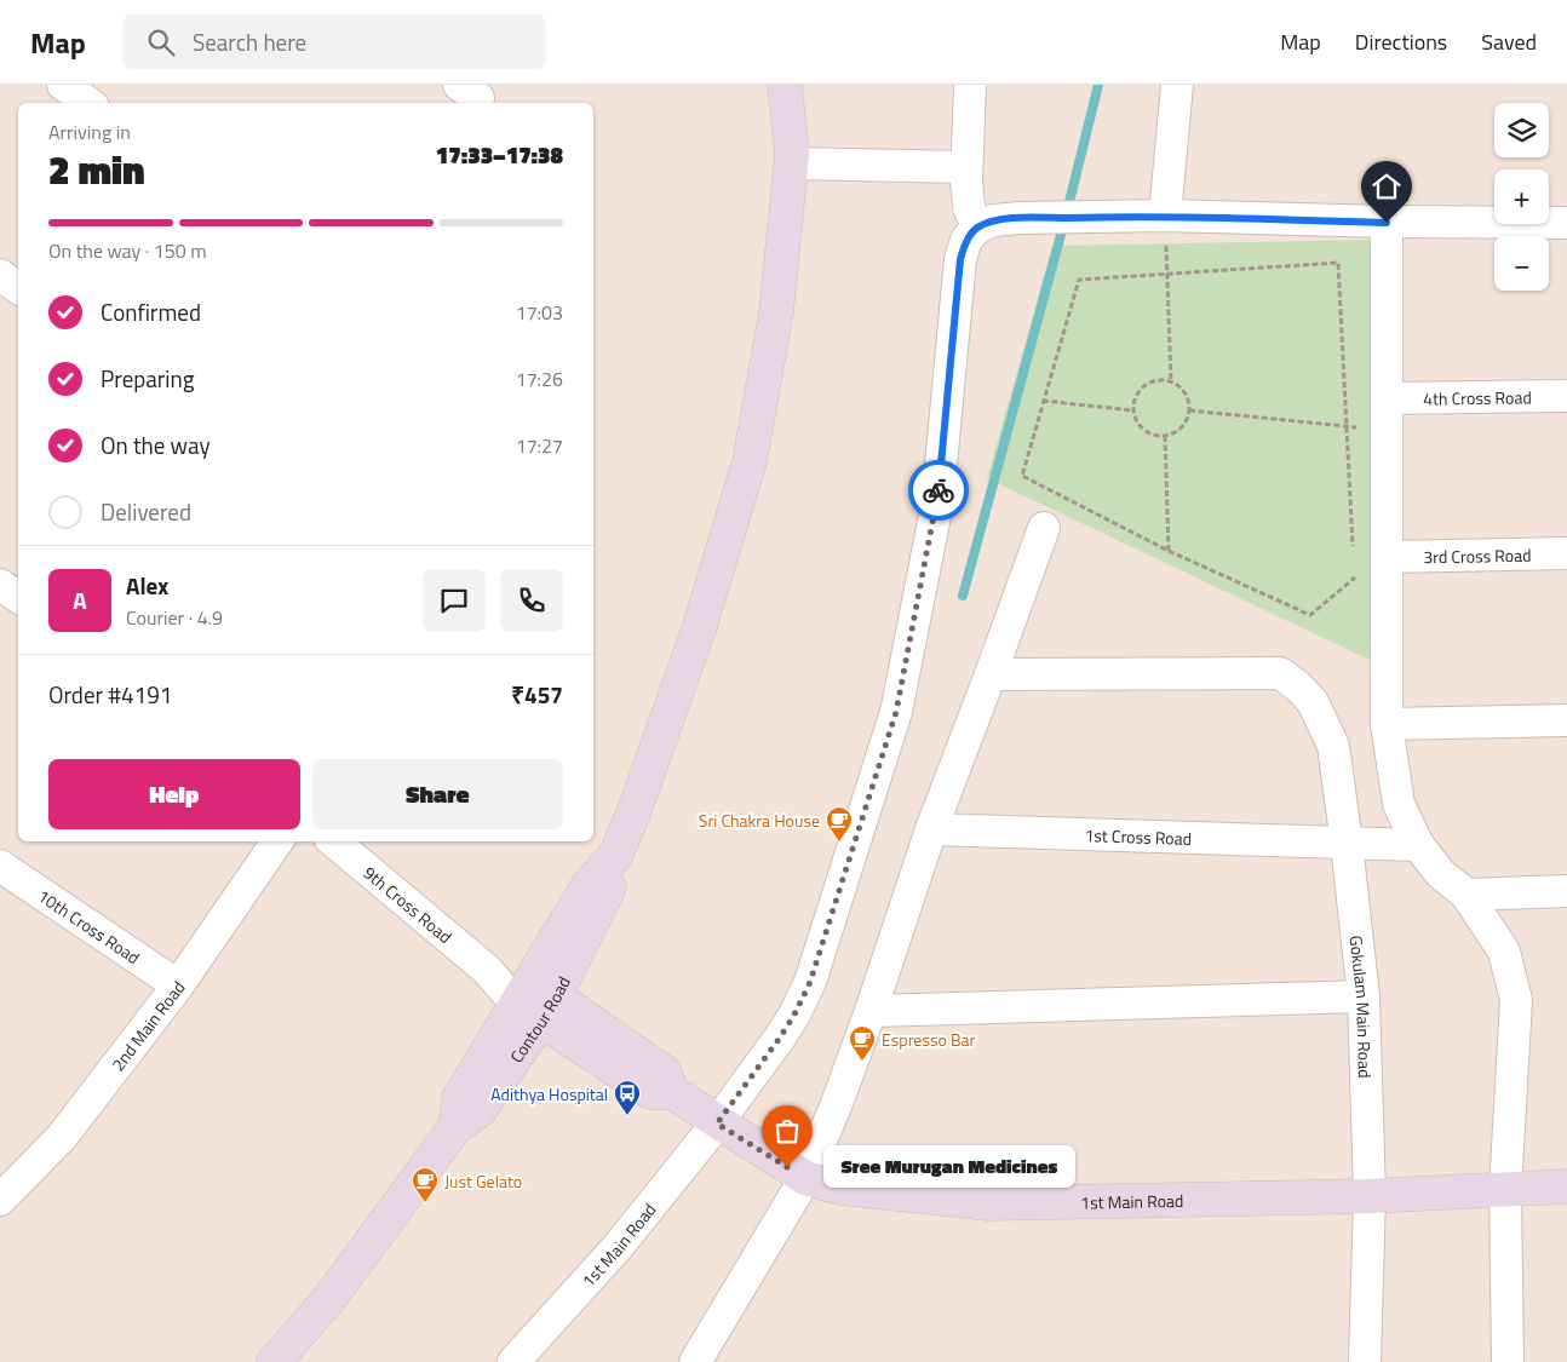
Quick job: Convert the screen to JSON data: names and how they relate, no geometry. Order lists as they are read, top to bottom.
{
  "streets": {
    "main road": ["Contour Road", "1st Main Road"],
    "street": [
      "4th Cross Road",
      "3rd Cross Road",
      "1st Cross Road",
      "9th Cross Road",
      "10th Cross Road",
      "Gokulam Main Road",
      "2nd Main Road"
    ]
  },
  "crossings": [
    ["1st Cross Road", "Gokulam Main Road"],
    ["9th Cross Road", "Contour Road"],
    ["9th Cross Road", "1st Main Road"],
    ["10th Cross Road", "2nd Main Road"],
    ["Gokulam Main Road", "1st Main Road"],
    ["Contour Road", "1st Main Road"]
  ],
  "places": {
    "cafe": ["Sri Chakra House", "Espresso Bar", "Just Gelato"],
    "bus stop": ["Adithya Hospital"],
    "other": ["Sree Murugan Medicines"]
  },
  "page": {
    "header": "Map",
    "search": "Search here",
    "nav": ["Map", "Directions", "Saved"],
    "map_buttons": ["+", "−"],
    "heading": ["2 min", "Arriving in", "17:33–17:38"],
    "panel": [
      "Alex",
      "Courier · 4.9",
      "Order #4191",
      "₹457"
    ],
    "bar": "On the way · 150 m",
    "list": [
      ["Confirmed", "17:03"],
      ["Preparing", "17:26"],
      ["On the way", "17:27"],
      "Delivered"
    ],
    "round": "A",
    "buttons": ["Help", "Share"],
    "bubble": "Sree Murugan Medicines"
  }
}
